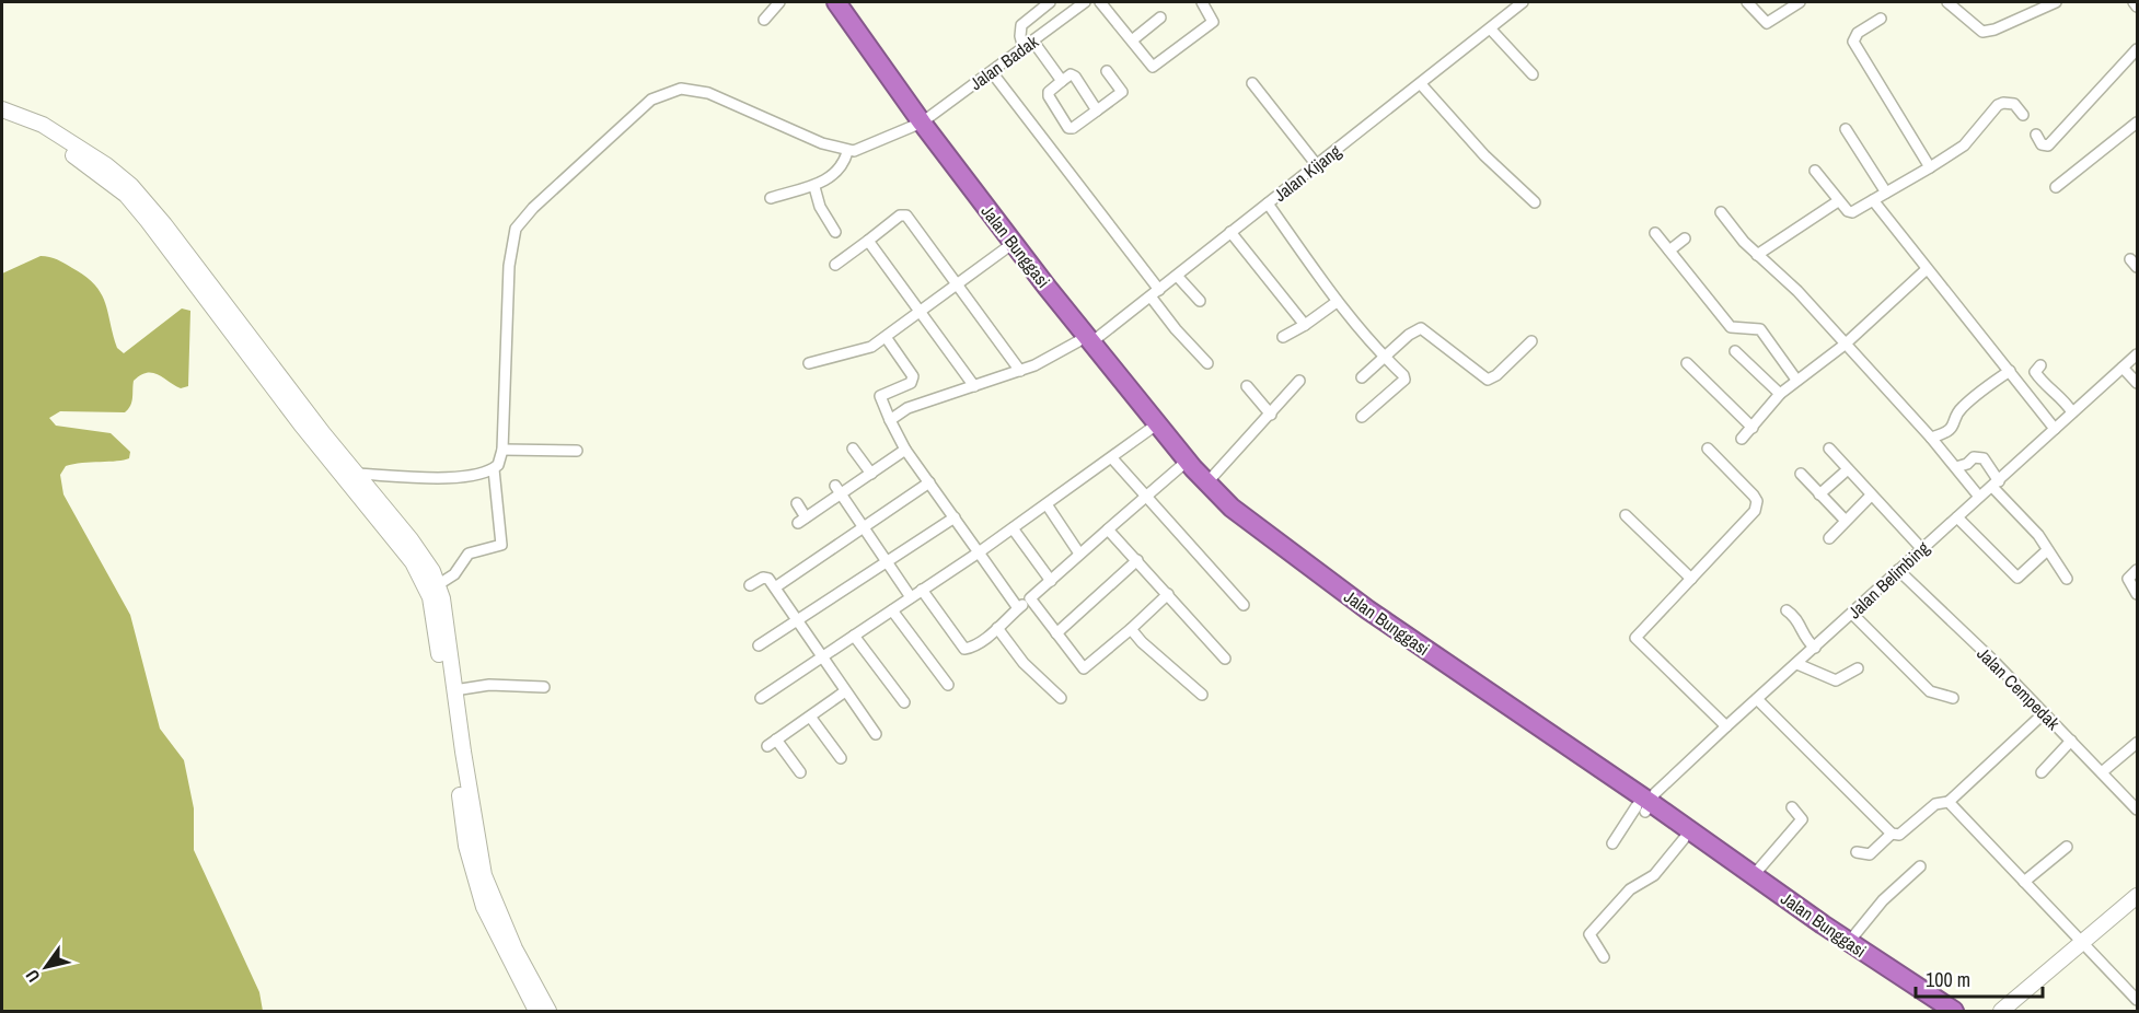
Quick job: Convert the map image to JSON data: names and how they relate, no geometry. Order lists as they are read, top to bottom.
{
  "streets": {
    "highway": ["Jalan Bunggasi"],
    "street": [
      "Jalan Badak",
      "Jalan Kijang",
      "Jalan Belimbing",
      "Jalan Cempedak"
    ]
  },
  "crossings": [
    ["Jalan Badak", "Jalan Bunggasi"],
    ["Jalan Kijang", "Jalan Bunggasi"],
    ["Jalan Bunggasi", "Jalan Belimbing"],
    ["Jalan Belimbing", "Jalan Cempedak"]
  ],
  "scale_bar": "100 m",
  "north": "bottom left"
}
